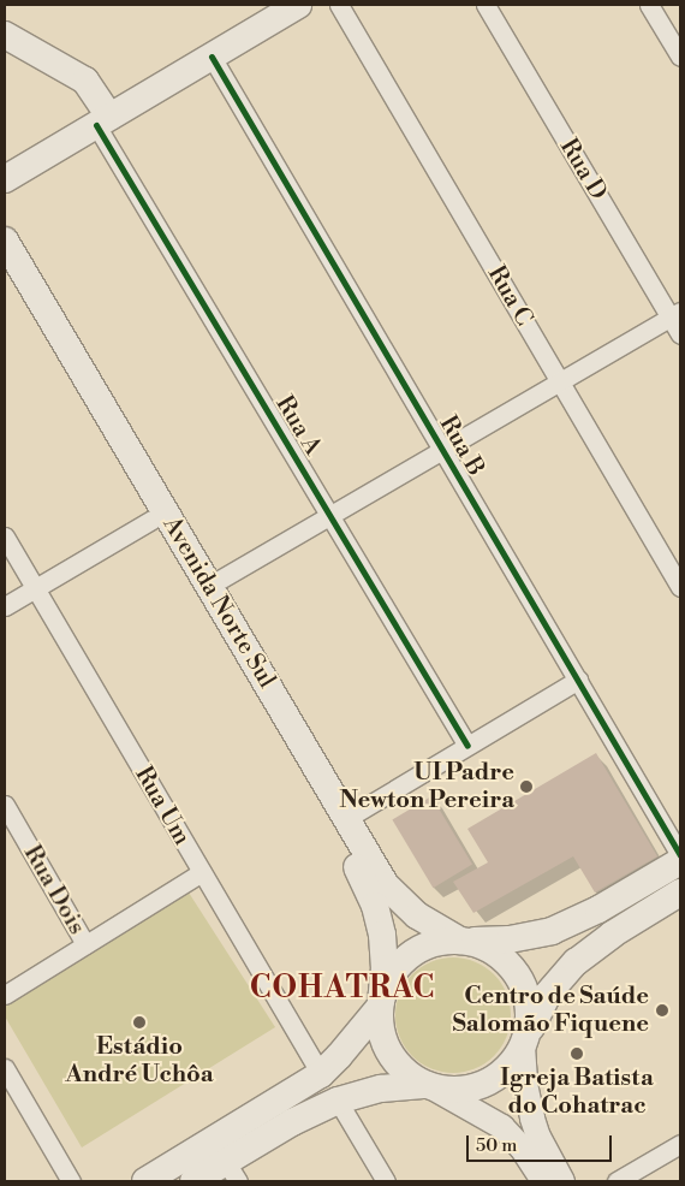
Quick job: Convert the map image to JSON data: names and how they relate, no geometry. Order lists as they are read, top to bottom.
{
  "streets": {
    "main road": ["Avenida Norte Sul"],
    "street": [
      "Rua D",
      "Rua C",
      "Rua A",
      "Rua B",
      "Rua Um",
      "Rua Dois"
    ]
  },
  "districts": ["COHATRAC"],
  "places": [
    "UI Padre Newton Pereira",
    "Centro de Saúde Salomão Fiquene",
    "Estádio André Uchôa",
    "Igreja Batista do Cohatrac"
  ],
  "scale_bar": "50 m"
}
